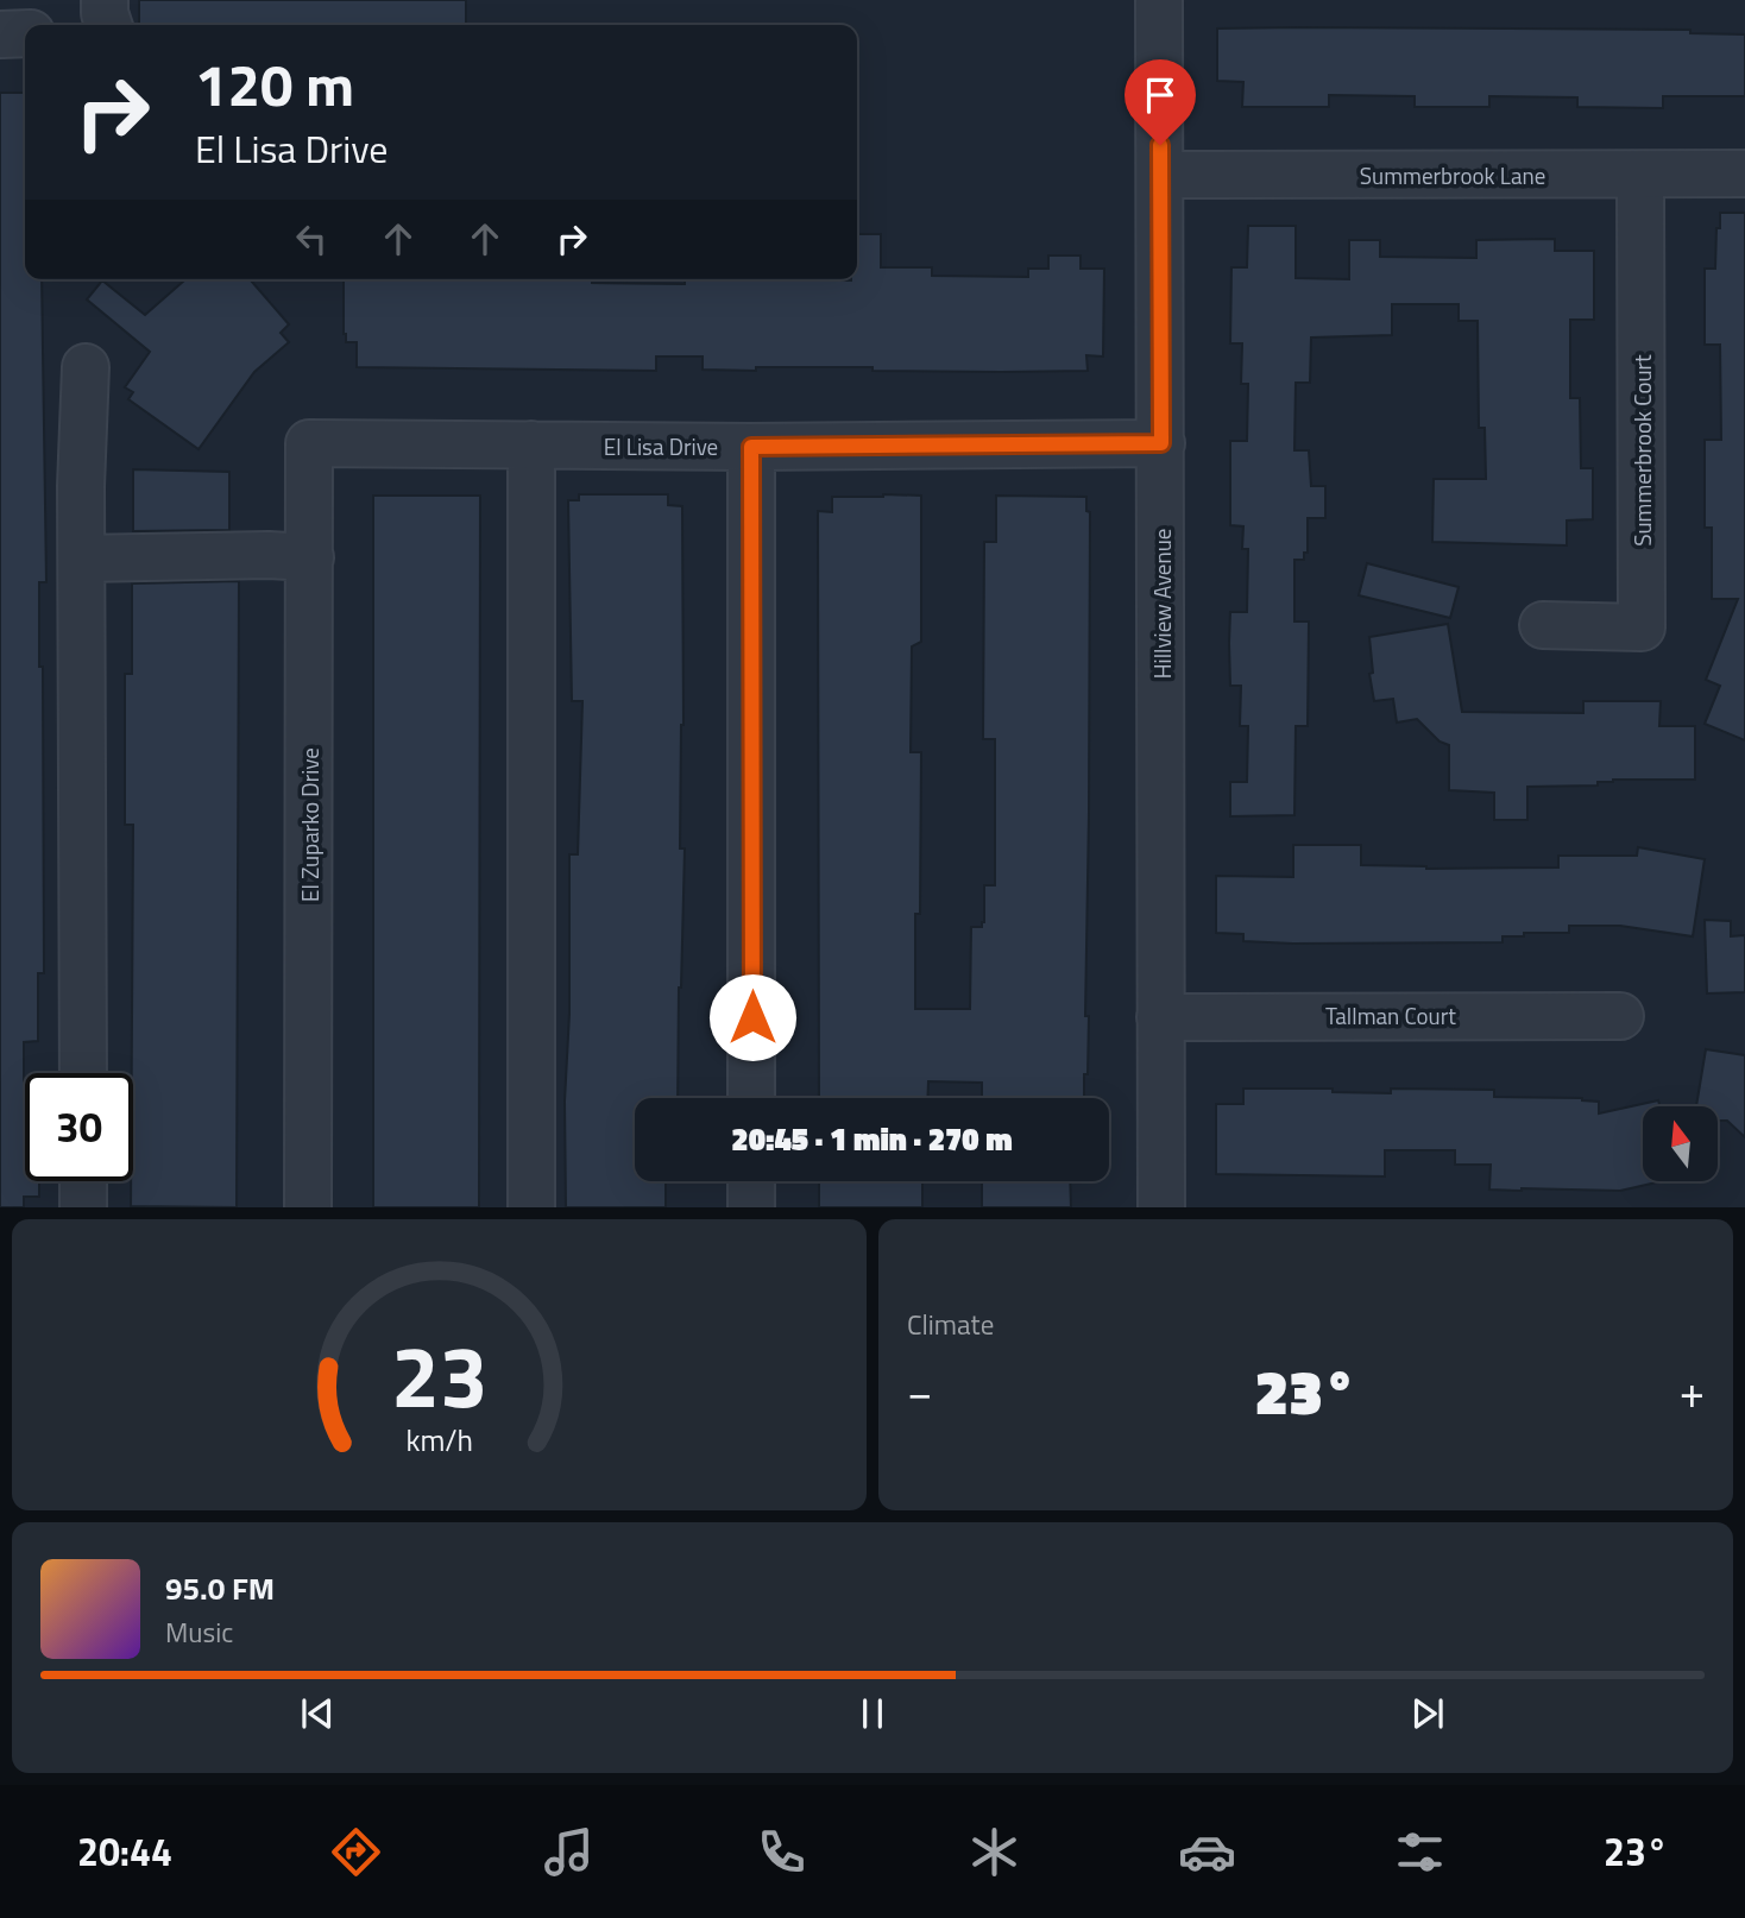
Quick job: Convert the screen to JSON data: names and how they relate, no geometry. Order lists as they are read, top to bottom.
{
  "streets": {
    "street": [
      "Summerbrook Lane",
      "El Lisa Drive",
      "Summerbrook Court",
      "Hillview Avenue",
      "El Zuparko Drive",
      "Tallman Court"
    ]
  },
  "crossings": [
    ["Summerbrook Lane", "Summerbrook Court"],
    ["Summerbrook Lane", "Hillview Avenue"],
    ["El Lisa Drive", "Hillview Avenue"],
    ["El Lisa Drive", "El Zuparko Drive"],
    ["Hillview Avenue", "Tallman Court"]
  ],
  "north": "top",
  "page": {
    "turn": ["120 m", "El Lisa Drive"],
    "limit": "30",
    "trip": "20:45 · 1 min · 270 m",
    "tile": "Climate",
    "heat": ["−", "23°", "+"],
    "song": ["95.0 FM", "Music"],
    "tabs": ["20:44", "23°"],
    "gauge": ["23", "km/h"]
  }
}
